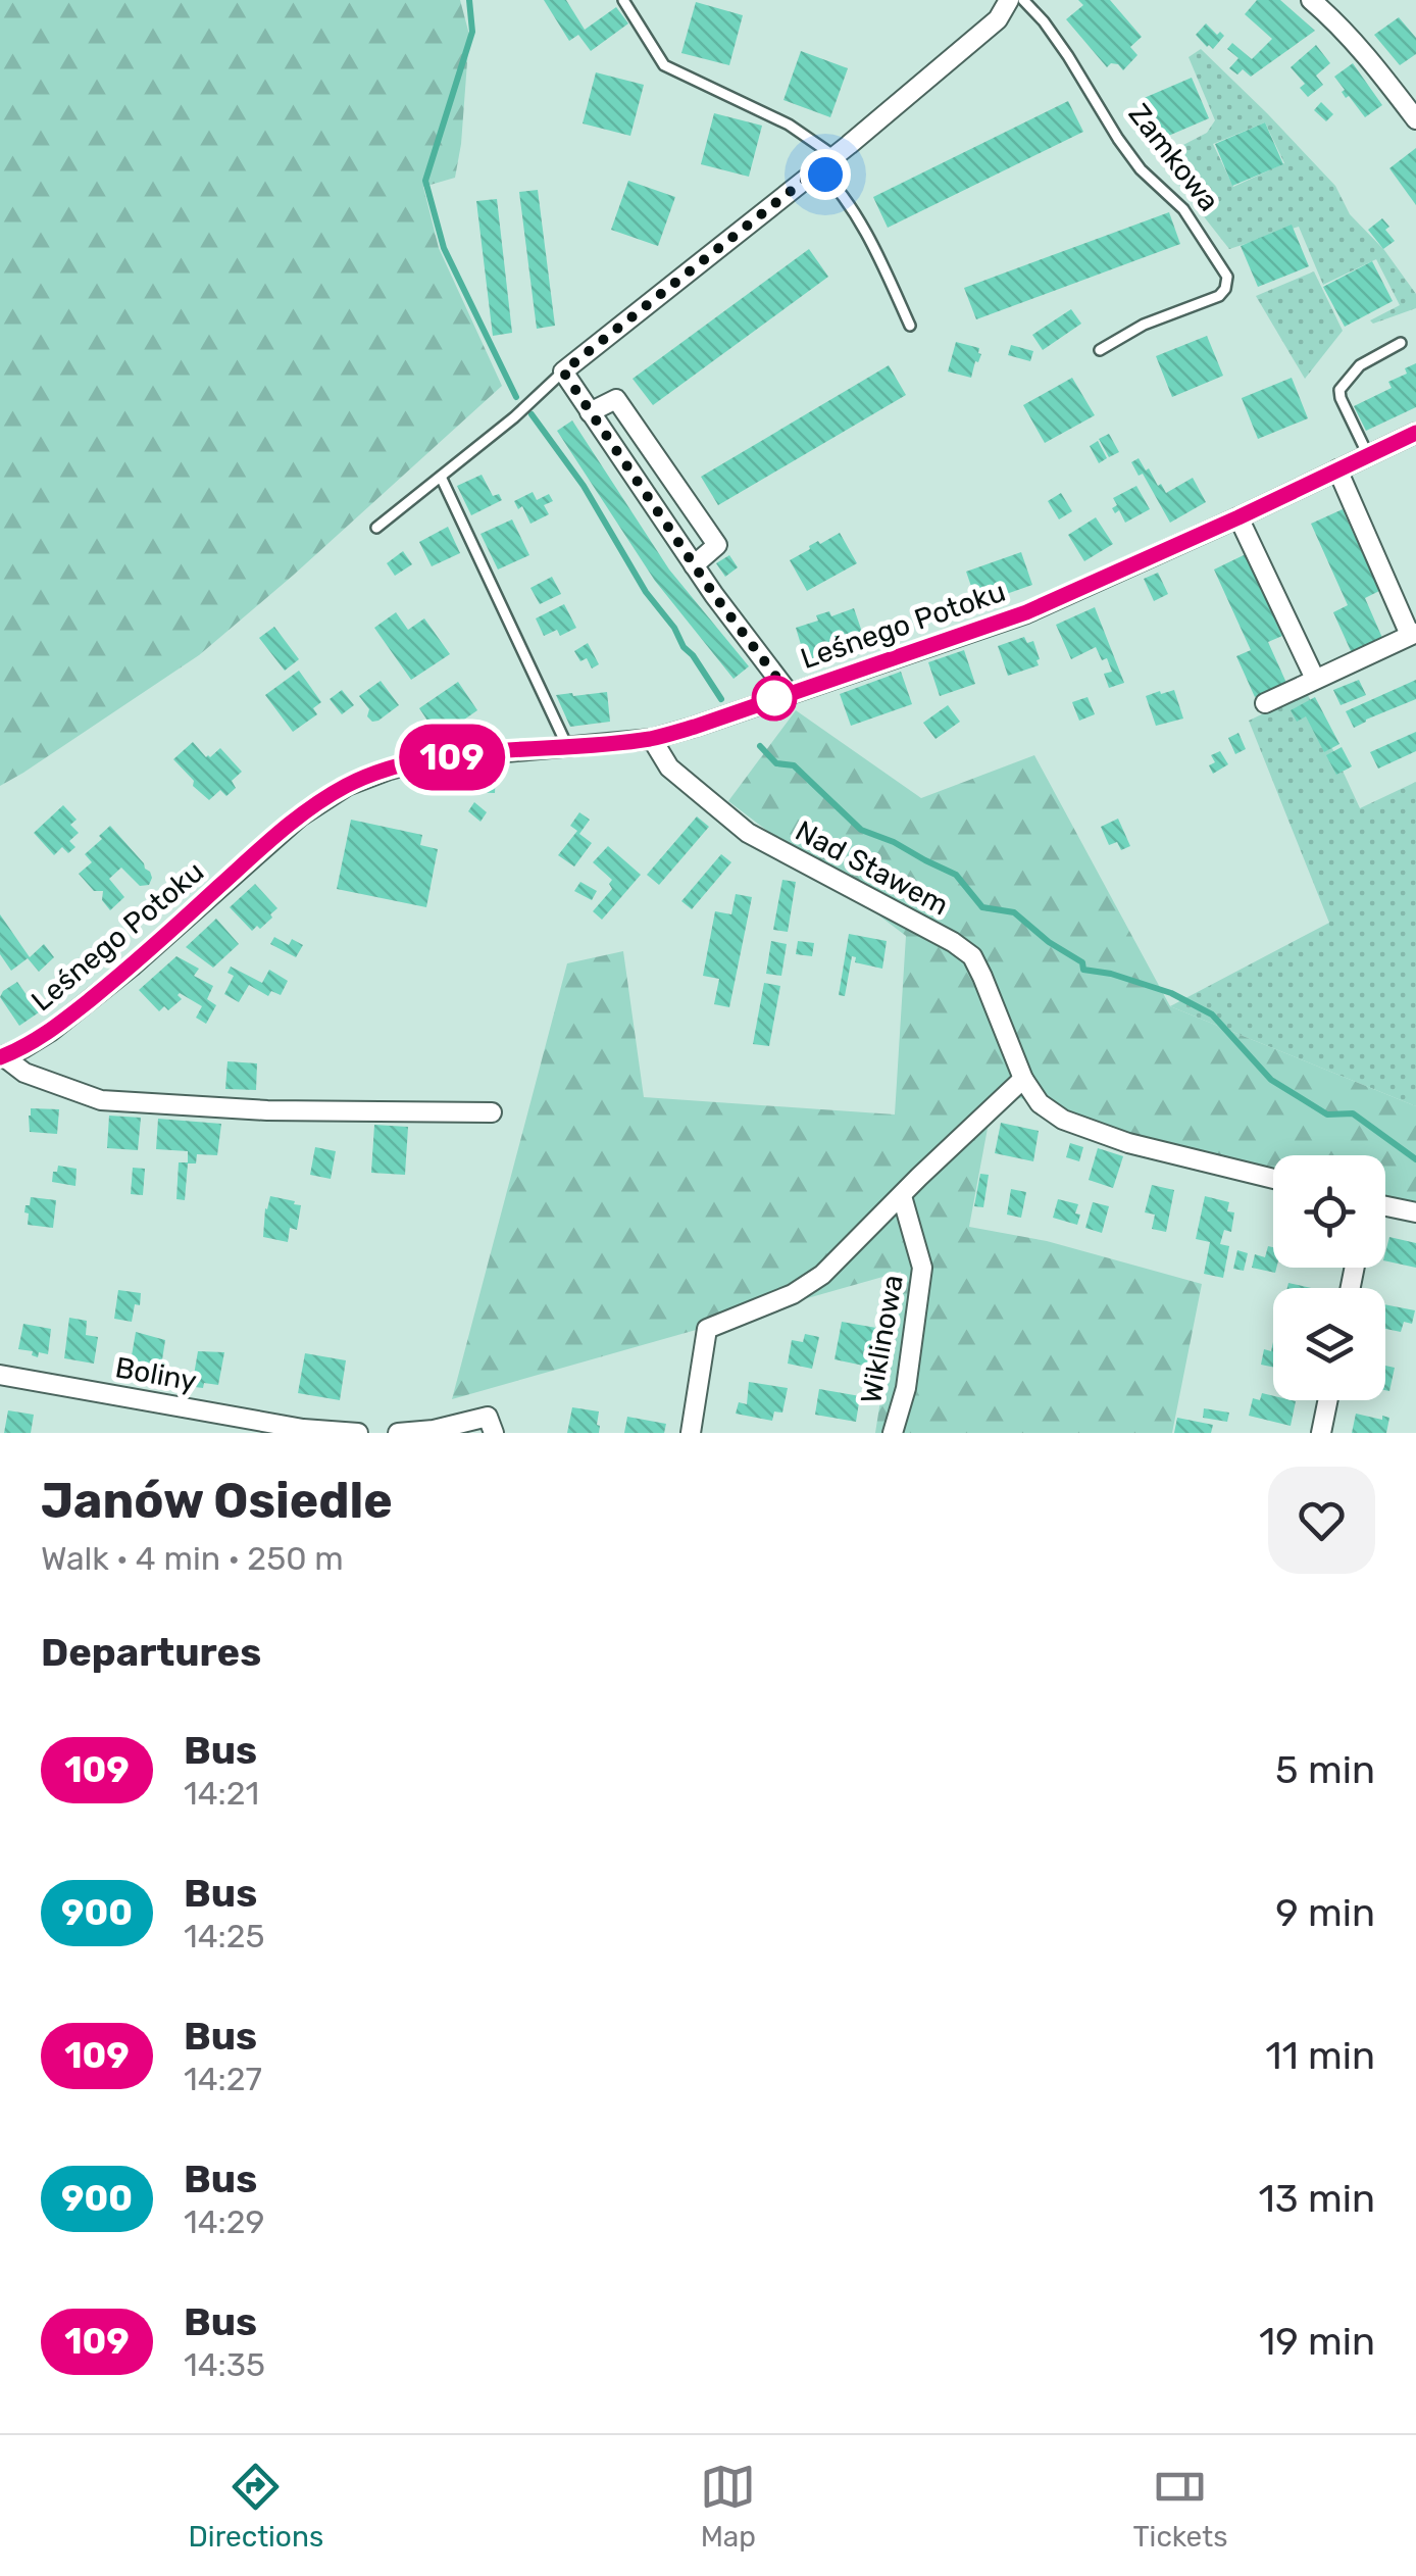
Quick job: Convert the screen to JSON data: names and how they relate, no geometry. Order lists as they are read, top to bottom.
{
  "streets": {
    "street": [
      "Leśnego Potoku",
      "Nad Stawem",
      "Wiklinowa",
      "Boliny"
    ],
    "lane": ["Zamkowa"]
  },
  "crossings": [
    ["Leśnego Potoku", "Nad Stawem"]
  ],
  "lines": ["bus line 109"],
  "page": {
    "on_map": "109",
    "heading": [
      ["Janów Osiedle", "Walk · 4 min · 250 m"],
      "Departures"
    ],
    "list": [
      {
        "mark": "109",
        "name": "Bus",
        "note": "14:21",
        "value": "5 min"
      },
      {
        "mark": "900",
        "name": "Bus",
        "note": "14:25",
        "value": "9 min"
      },
      {
        "mark": "109",
        "name": "Bus",
        "note": "14:27",
        "value": "11 min"
      },
      {
        "mark": "900",
        "name": "Bus",
        "note": "14:29",
        "value": "13 min"
      },
      {
        "mark": "109",
        "name": "Bus",
        "note": "14:35",
        "value": "19 min"
      }
    ],
    "tabs": ["Directions", "Map", "Tickets"]
  }
}
